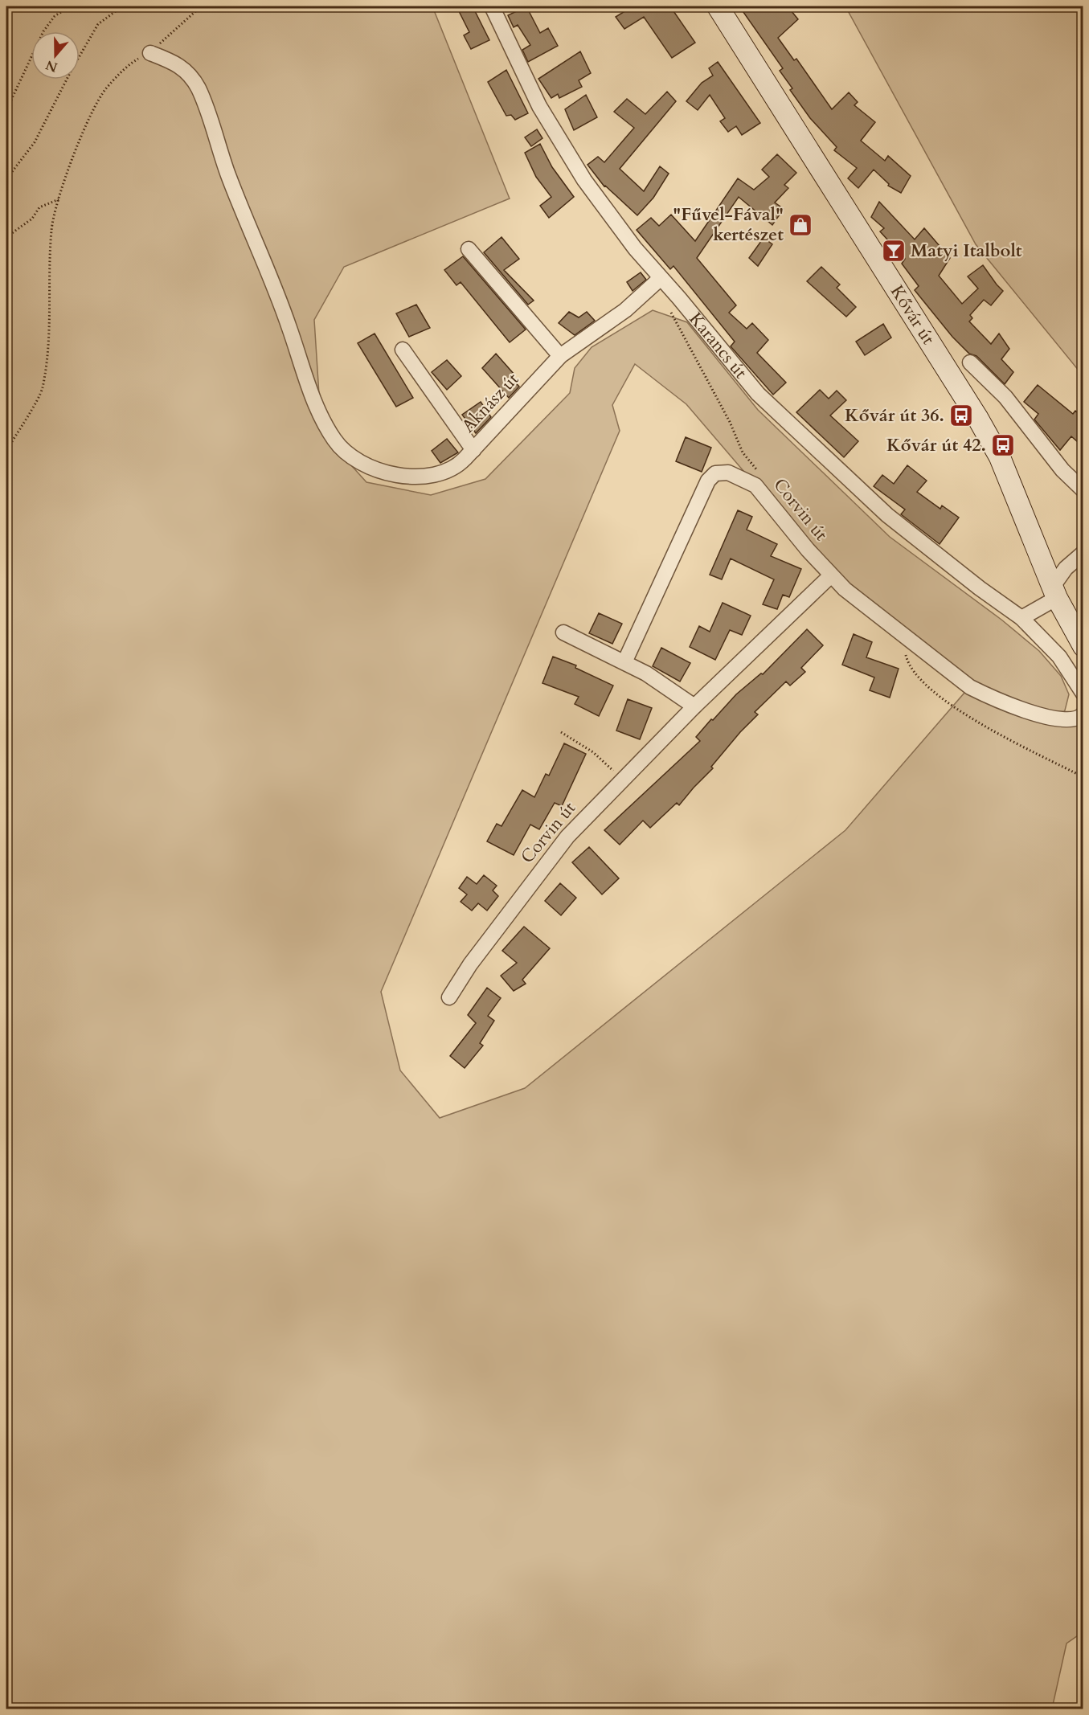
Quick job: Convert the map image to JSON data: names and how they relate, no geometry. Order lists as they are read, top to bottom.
{
  "streets": {
    "main road": ["Kővár út"],
    "street": ["Karancs út", "Aknász út", "Corvin út"]
  },
  "crossings": [
    ["Karancs út", "Aknász út"]
  ],
  "places": {
    "shop": ["\"Fűvel-Fával\" kertészet"],
    "bar": ["Matyi Italbolt"],
    "bus stop": ["Kővár út 36.", "Kővár út 42."]
  },
  "north": "bottom"
}
